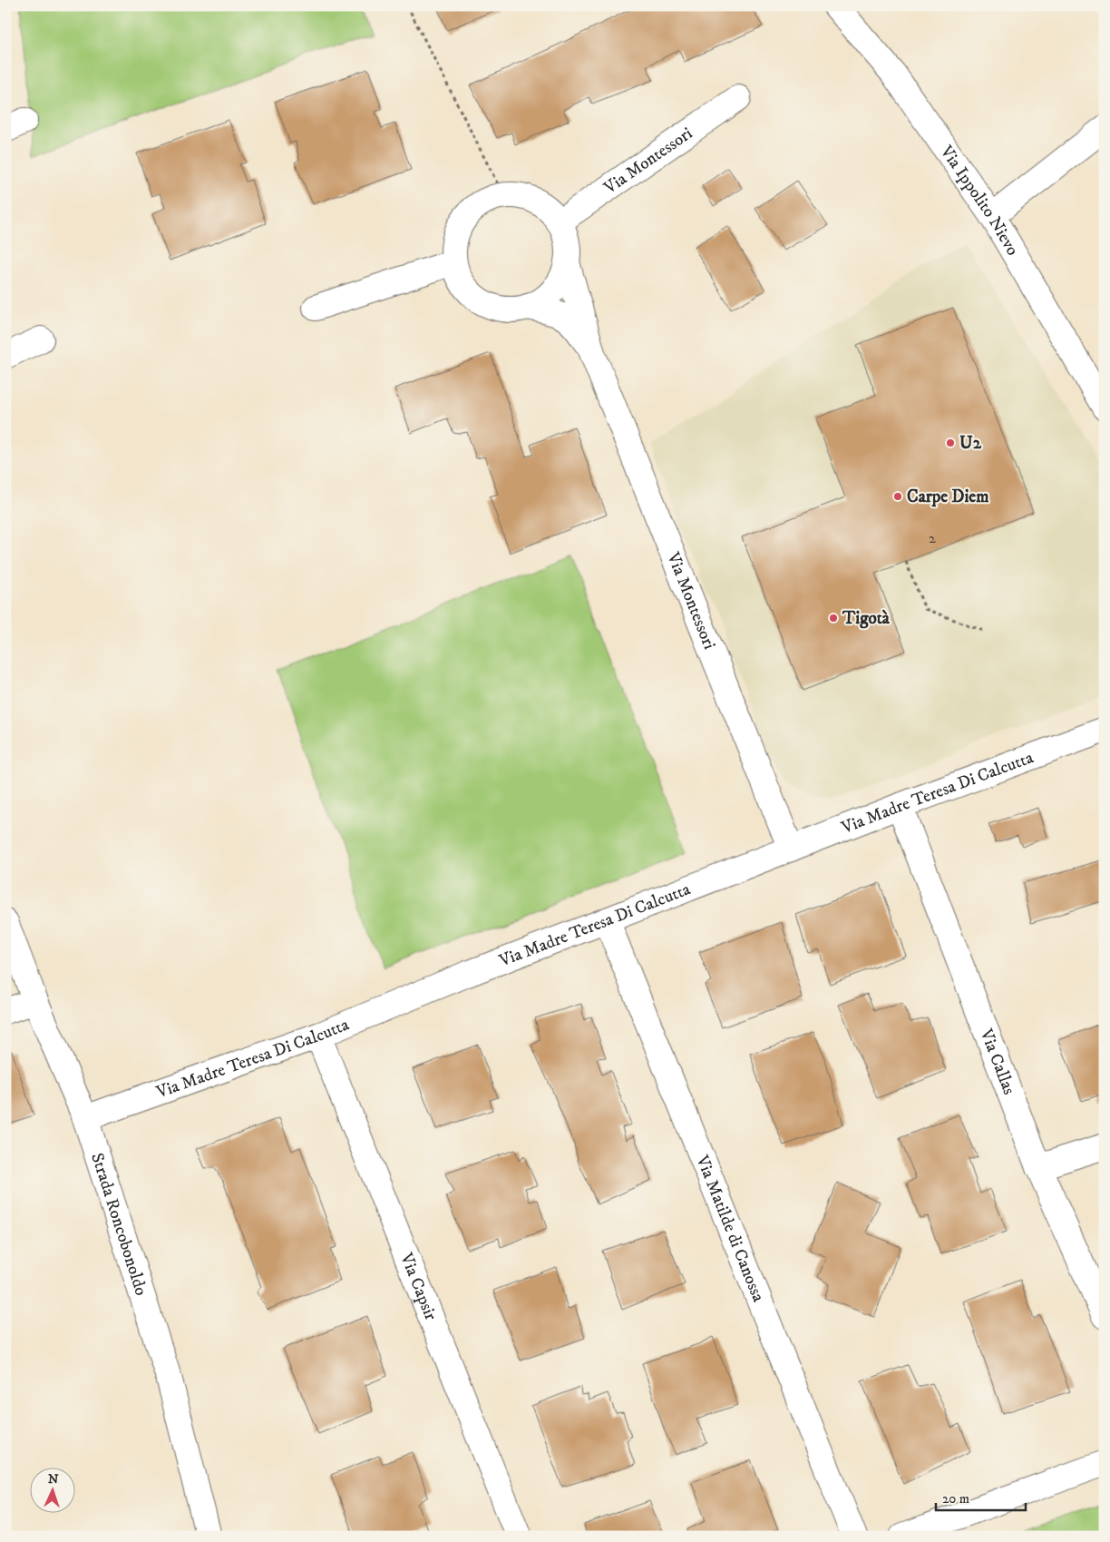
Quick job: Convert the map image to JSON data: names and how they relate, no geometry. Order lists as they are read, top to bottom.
{
  "streets": {
    "street": [
      "Via Montessori",
      "Via Ippolito Nievo",
      "Via Madre Teresa Di Calcutta",
      "Via Callas",
      "Strada Roncobonoldo",
      "Via Matilde di Canossa",
      "Via Capsir"
    ]
  },
  "crossings": [
    ["Via Montessori", "Via Madre Teresa Di Calcutta"],
    ["Via Madre Teresa Di Calcutta", "Via Callas"],
    ["Via Madre Teresa Di Calcutta", "Strada Roncobonoldo"],
    ["Via Madre Teresa Di Calcutta", "Via Matilde di Canossa"],
    ["Via Madre Teresa Di Calcutta", "Via Capsir"]
  ],
  "places": ["U2", "Carpe Diem", "Tigotà"],
  "house_numbers": ["2"],
  "scale_bar": "20 m",
  "north": "top"
}
